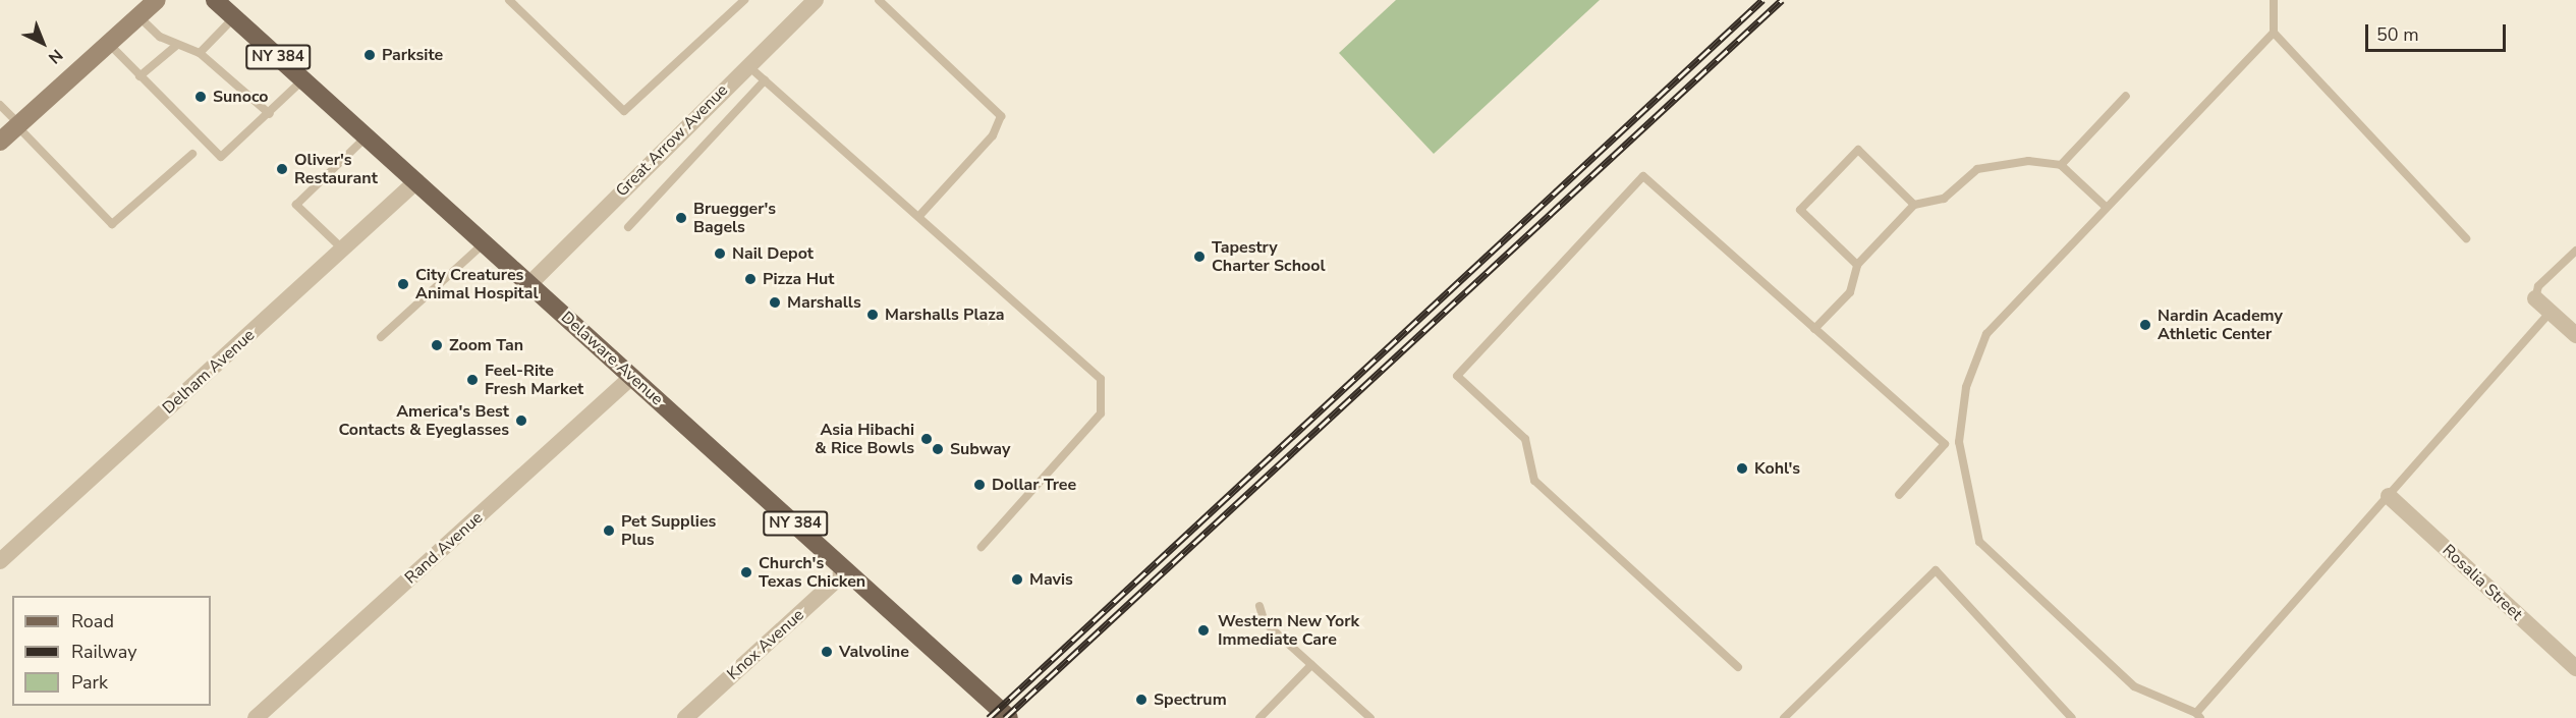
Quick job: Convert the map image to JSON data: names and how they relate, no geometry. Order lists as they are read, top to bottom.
{
  "streets": {
    "main road": ["NY 384", "Delaware Avenue"],
    "street": [
      "Great Arrow Avenue",
      "Delham Avenue",
      "Rand Avenue",
      "Rosalia Street",
      "Knox Avenue"
    ]
  },
  "crossings": [
    ["Great Arrow Avenue", "Delaware Avenue"],
    ["Delaware Avenue", "Delham Avenue"],
    ["Delaware Avenue", "Rand Avenue"],
    ["Delaware Avenue", "Knox Avenue"]
  ],
  "places": [
    "Parksite",
    "Sunoco",
    "Oliver's Restaurant",
    "Bruegger's Bagels",
    "Nail Depot",
    "Tapestry Charter School",
    "Pizza Hut",
    "City Creatures Animal Hospital",
    "Marshalls",
    "Marshalls Plaza",
    "Nardin Academy Athletic Center",
    "Zoom Tan",
    "Feel-Rite Fresh Market",
    "America's Best Contacts & Eyeglasses",
    "Asia Hibachi & Rice Bowls",
    "Subway",
    "Kohl's",
    "Dollar Tree",
    "Pet Supplies Plus",
    "Church's Texas Chicken",
    "Mavis",
    "Western New York Immediate Care",
    "Valvoline",
    "Spectrum"
  ],
  "legend": ["Road", "Railway", "Park"],
  "scale_bar": "50 m",
  "north": "bottom right"
}
